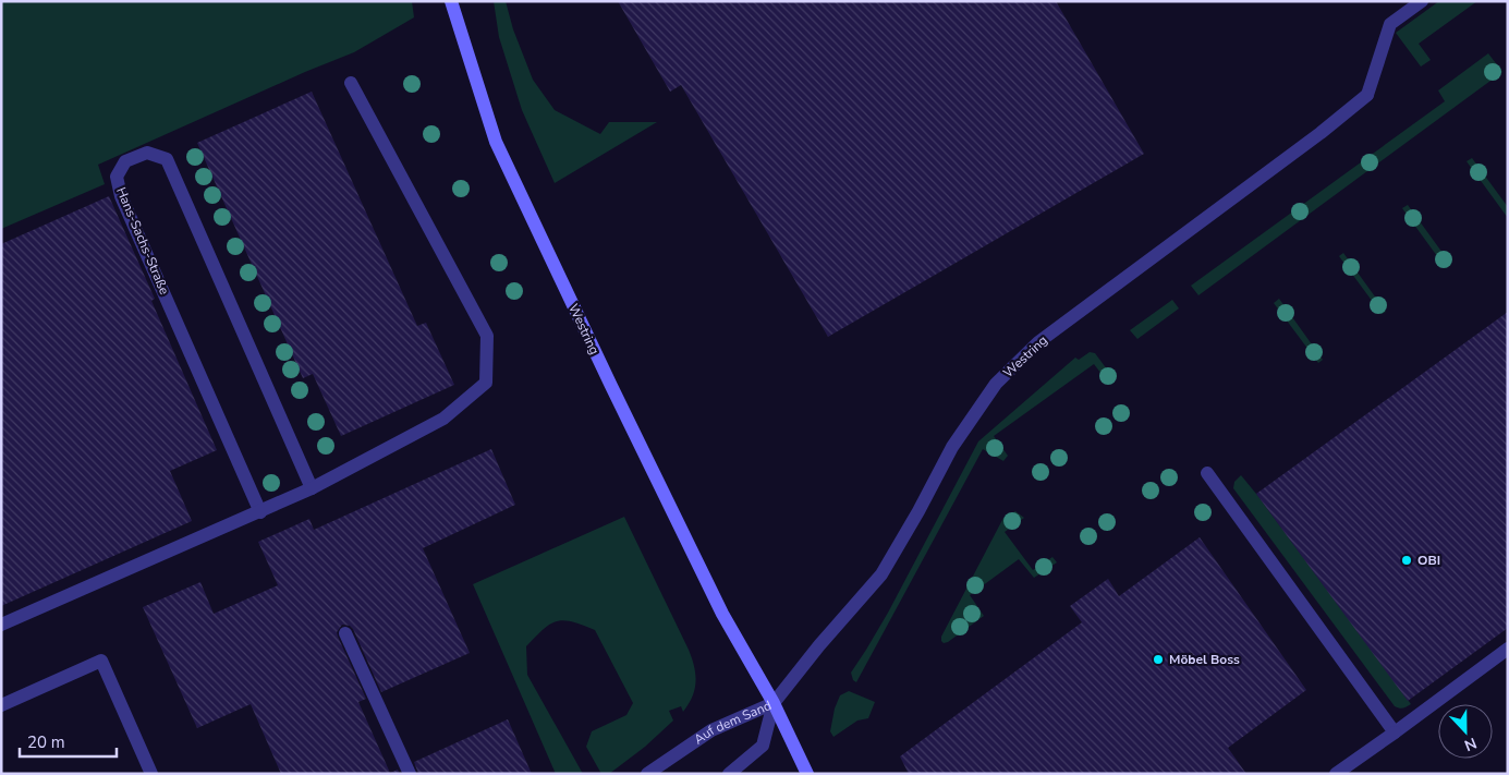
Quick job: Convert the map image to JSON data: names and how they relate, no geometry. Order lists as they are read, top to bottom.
{
  "streets": {
    "main road": ["Westring"],
    "street": ["Hans-Sachs-Straße", "Auf dem Sand"]
  },
  "crossings": [
    ["Westring", "Auf dem Sand"]
  ],
  "places": ["OBI", "Möbel Boss"],
  "scale_bar": "20 m",
  "north": "bottom"
}
